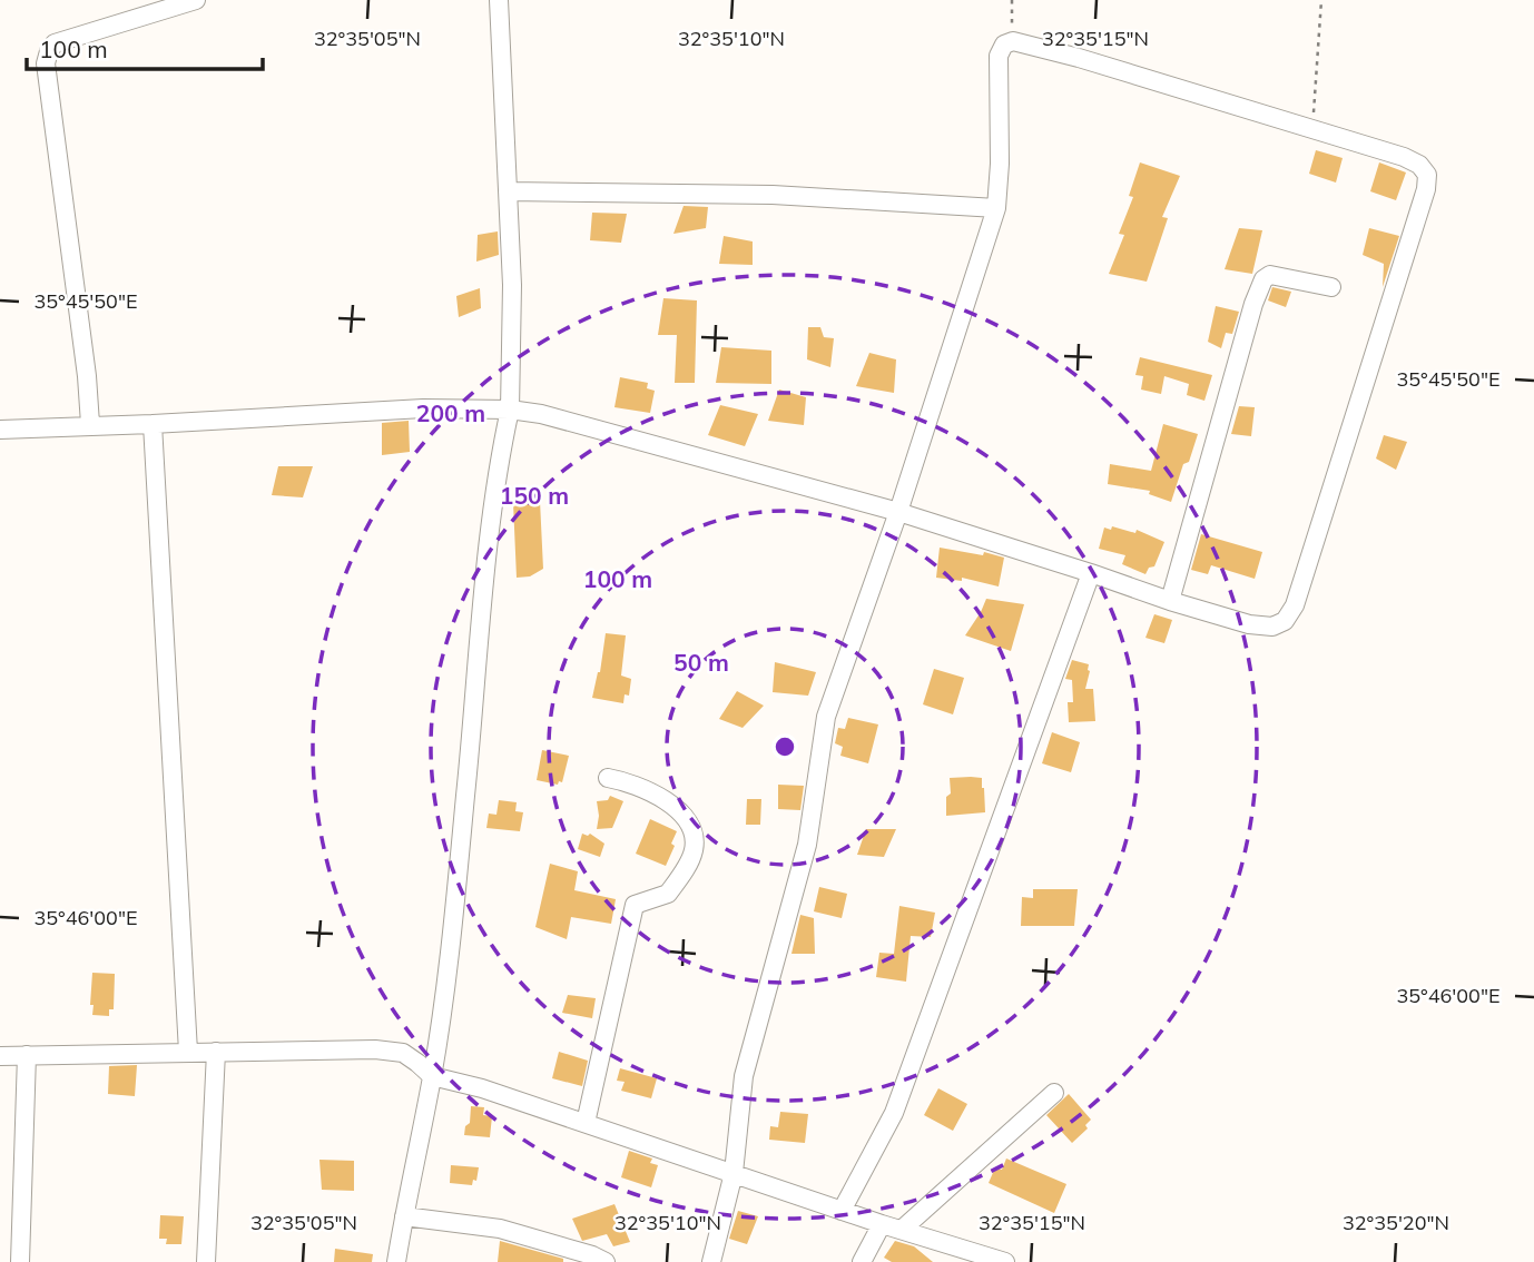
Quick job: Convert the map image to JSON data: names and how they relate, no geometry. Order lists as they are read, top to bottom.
{
  "scale_bar": "100 m",
  "coordinates": [
    "32°35'05\"N",
    "32°35'10\"N",
    "32°35'15\"N",
    "35°45'50\"E",
    "35°46'00\"E",
    "32°35'20\"N"
  ],
  "rings": [
    "200 m",
    "150 m",
    "100 m",
    "50 m"
  ]
}
